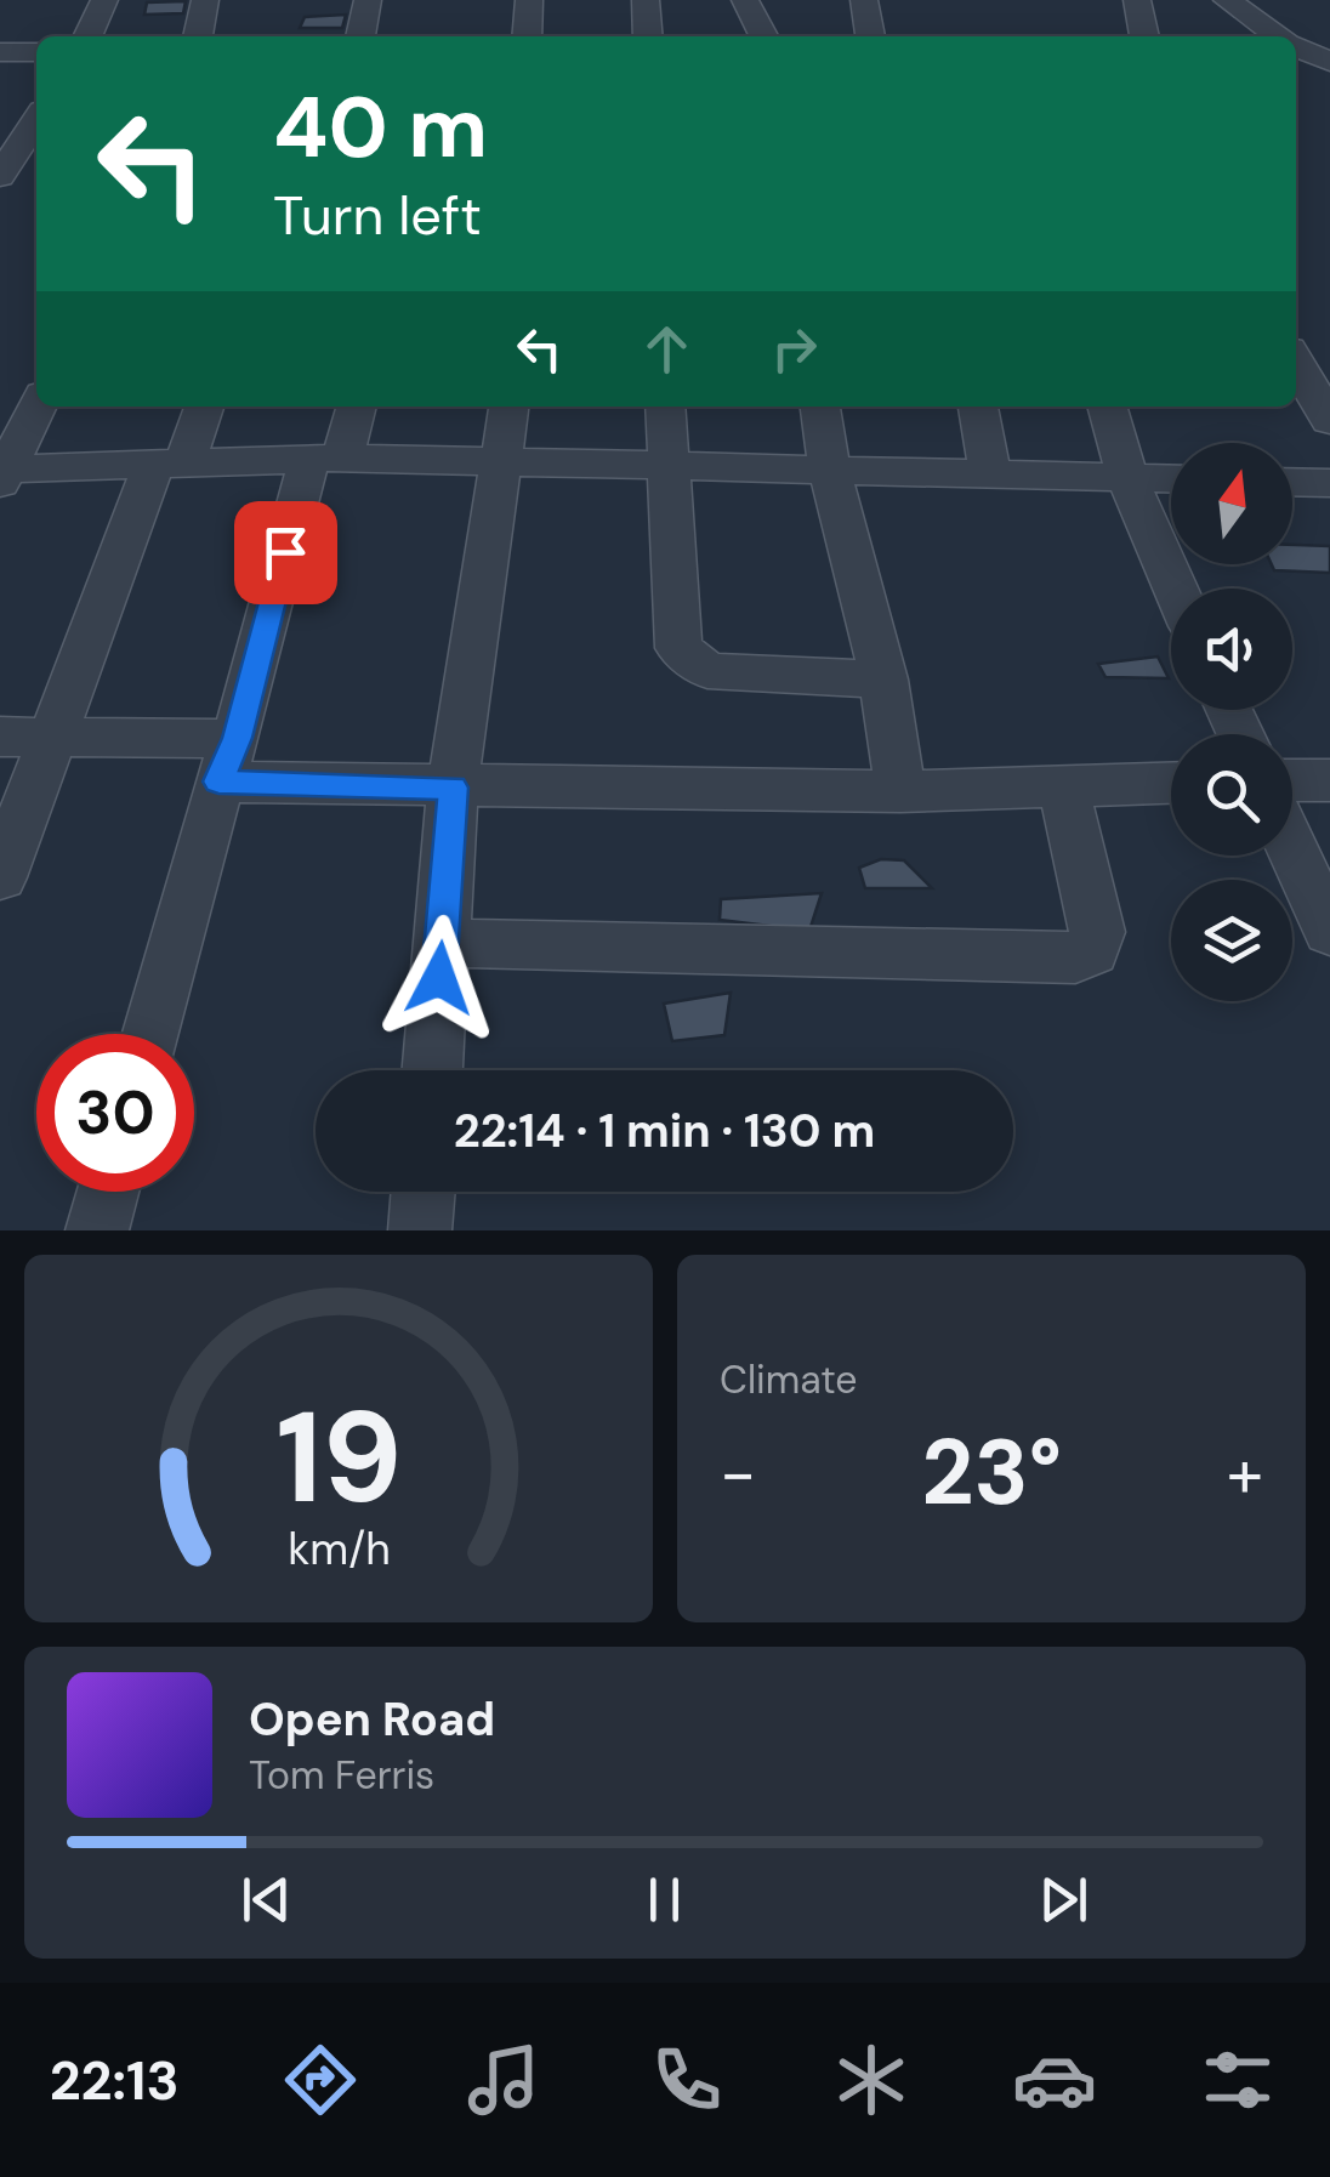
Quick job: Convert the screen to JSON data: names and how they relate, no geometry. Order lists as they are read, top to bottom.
{
  "north": "top",
  "page": {
    "turn": ["40 m", "Turn left"],
    "limit": "30",
    "trip": "22:14 · 1 min · 130 m",
    "tile": "Climate",
    "heat": ["−", "23°", "+"],
    "song": ["Open Road", "Tom Ferris"],
    "tabs": "22:13",
    "gauge": ["19", "km/h"]
  }
}
